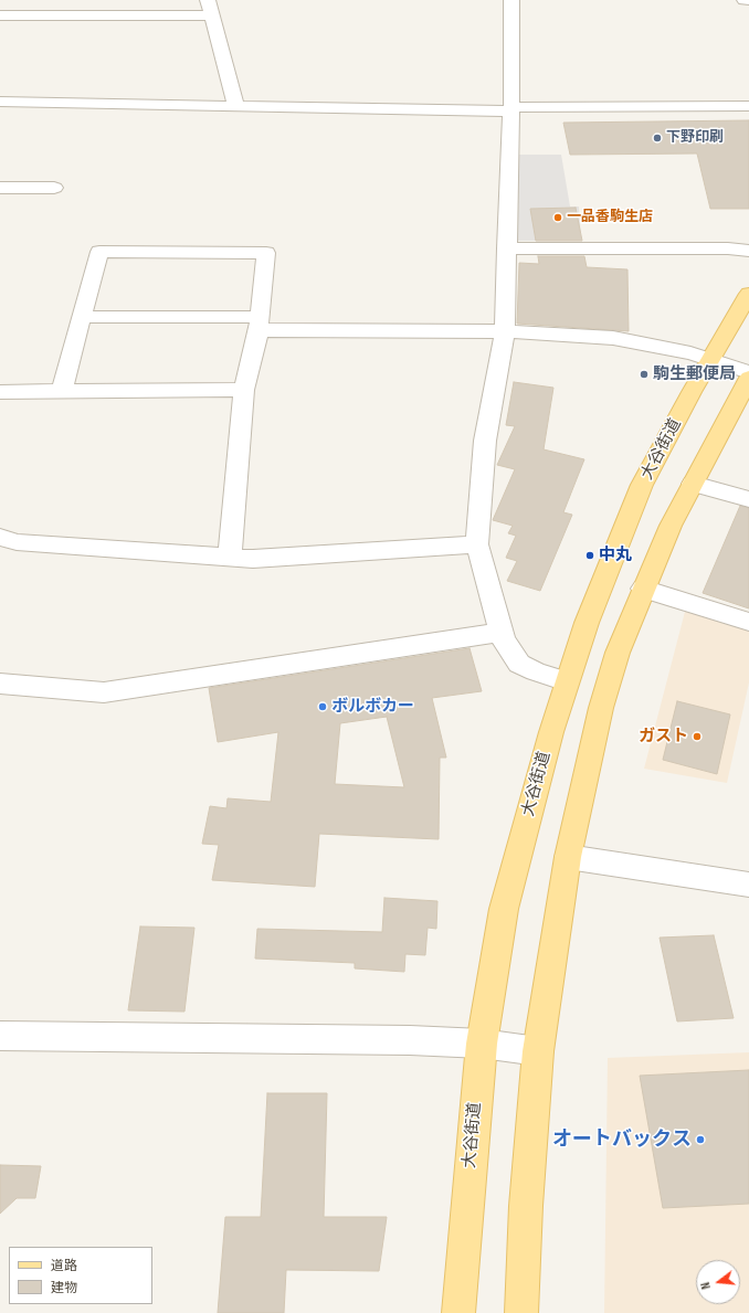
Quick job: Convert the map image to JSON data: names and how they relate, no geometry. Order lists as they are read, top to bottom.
{
  "streets": {
    "main road": ["大谷街道"]
  },
  "places": [
    "下野印刷",
    "一品香駒生店",
    "駒生郵便局",
    "中丸",
    "ボルボカー",
    "ガスト",
    "オートバックス"
  ],
  "legend": ["道路", "建物"],
  "north": "left"
}
